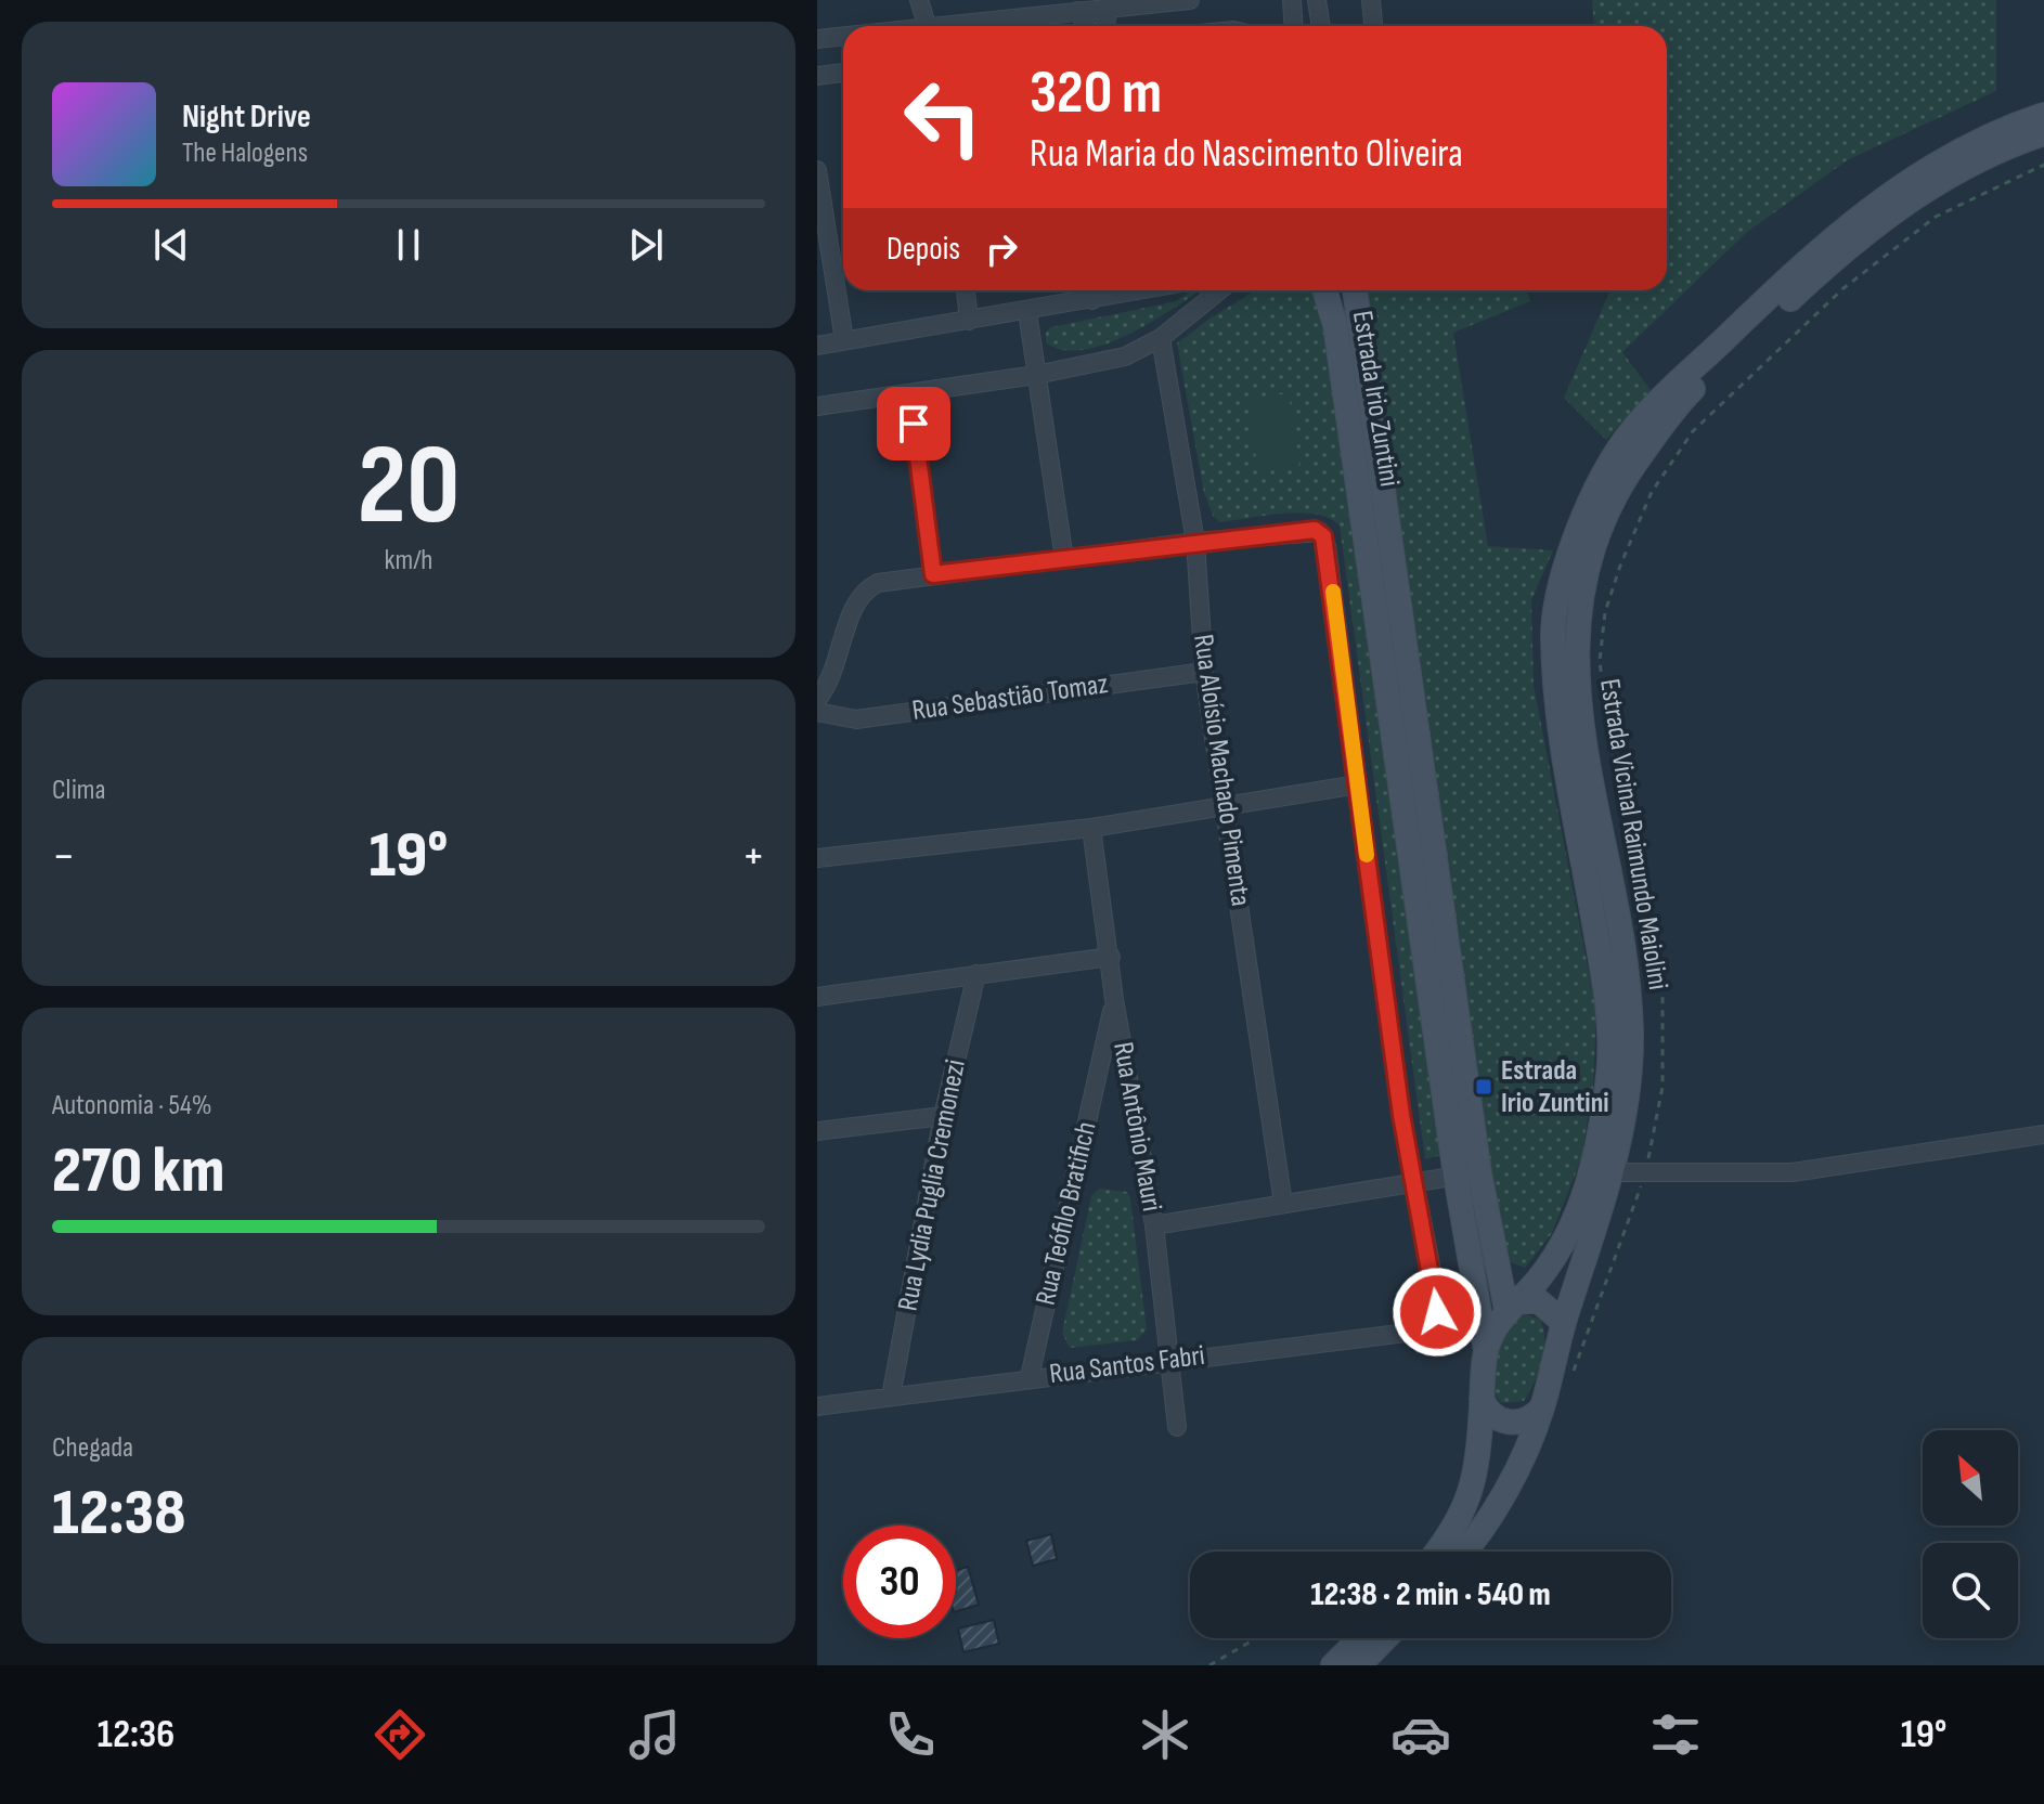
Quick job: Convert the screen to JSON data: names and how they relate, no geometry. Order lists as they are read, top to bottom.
{
  "streets": {
    "main road": ["Estrada Irio Zuntini", "Estrada Vicinal Raimundo Maiolini"],
    "street": [
      "Rua Sebastião Tomaz",
      "Rua Aloísio Machado Pimenta",
      "Rua Antônio Mauri",
      "Rua Lydia Puglia Cremonezi",
      "Rua Teófilo Bratifich",
      "Rua Santos Fabri"
    ]
  },
  "crossings": [
    ["Estrada Irio Zuntini", "Estrada Vicinal Raimundo Maiolini"],
    ["Rua Sebastião Tomaz", "Rua Aloísio Machado Pimenta"],
    ["Rua Antônio Mauri", "Rua Teófilo Bratifich"],
    ["Rua Antônio Mauri", "Rua Santos Fabri"],
    ["Rua Lydia Puglia Cremonezi", "Rua Santos Fabri"],
    ["Rua Teófilo Bratifich", "Rua Santos Fabri"]
  ],
  "places": {
    "transit": ["Estrada Irio Zuntini"]
  },
  "north": "top left",
  "page": {
    "turn": ["320 m", "Rua Maria do Nascimento Oliveira"],
    "song": ["Night Drive", "The Halogens"],
    "then": "Depois",
    "tile": [
      ["20", "km/h"],
      "Clima",
      ["Autonomia · 54%", "270 km"],
      ["Chegada", "12:38"]
    ],
    "heat": ["−", "19°", "+"],
    "limit": "30",
    "trip": "12:38 · 2 min · 540 m",
    "tabs": ["12:36", "19°"]
  }
}
